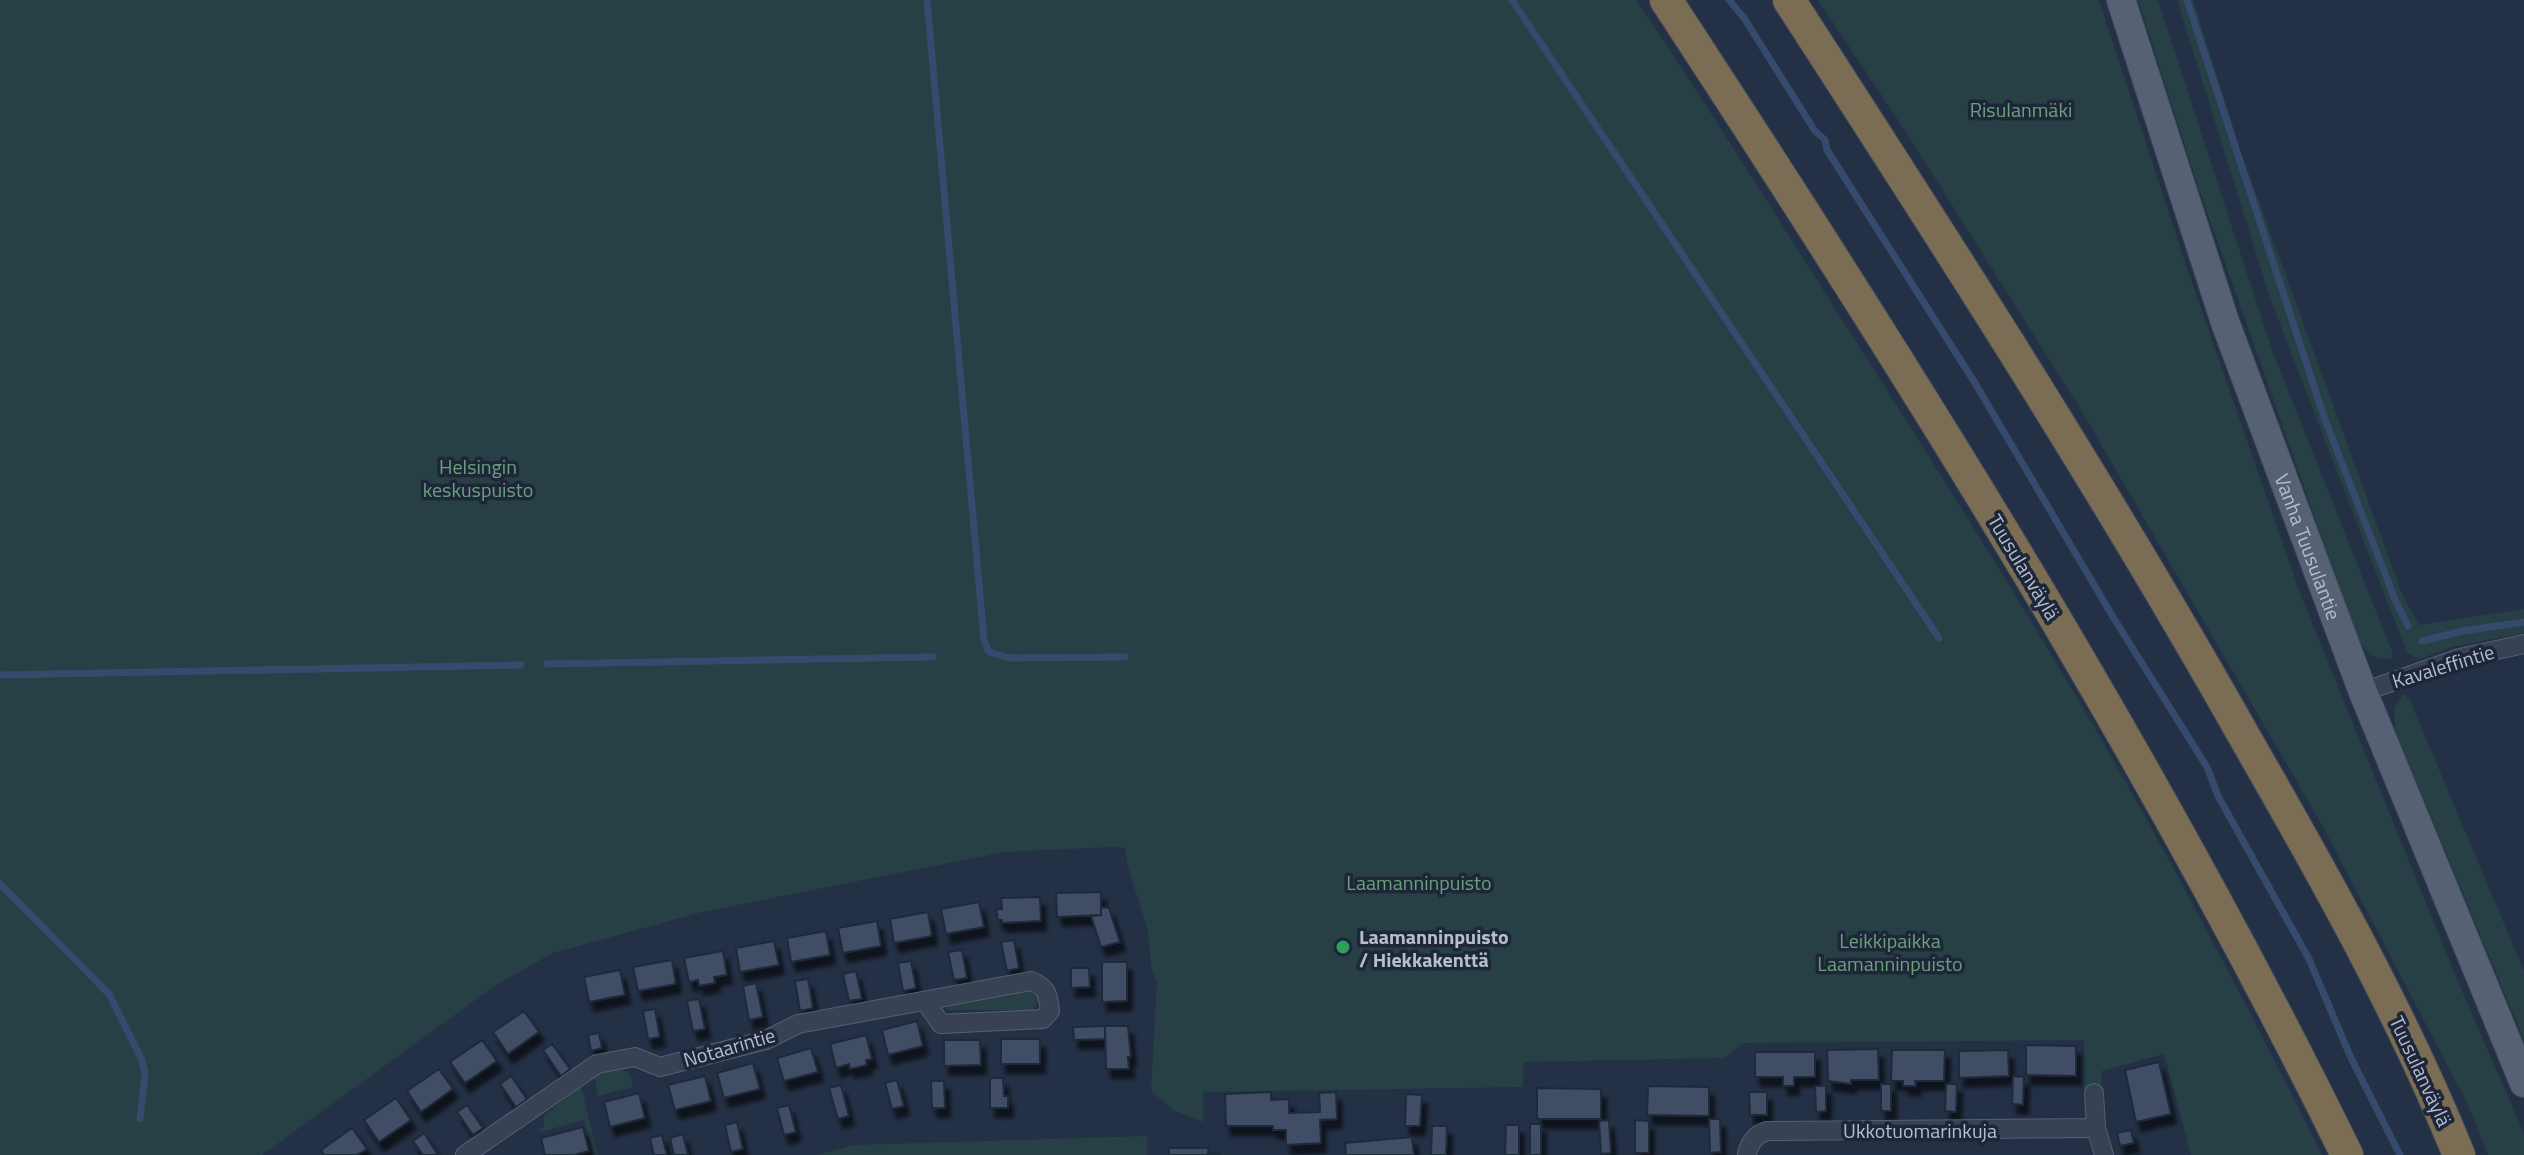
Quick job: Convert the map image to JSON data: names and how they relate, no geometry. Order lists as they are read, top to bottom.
{
  "streets": {
    "highway": ["Tuusulanväylä"],
    "main road": ["Vanha Tuusulantie"],
    "street": ["Kavaleffintie", "Notaarintie", "Ukkotuomarinkuja"]
  },
  "crossings": [
    ["Vanha Tuusulantie", "Kavaleffintie"]
  ],
  "parks": [
    "Risulanmäki",
    "Helsingin keskuspuisto",
    "Laamanninpuisto",
    "Leikkipaikka Laamanninpuisto"
  ],
  "places": ["Laamanninpuisto / Hiekkakenttä"]
}
